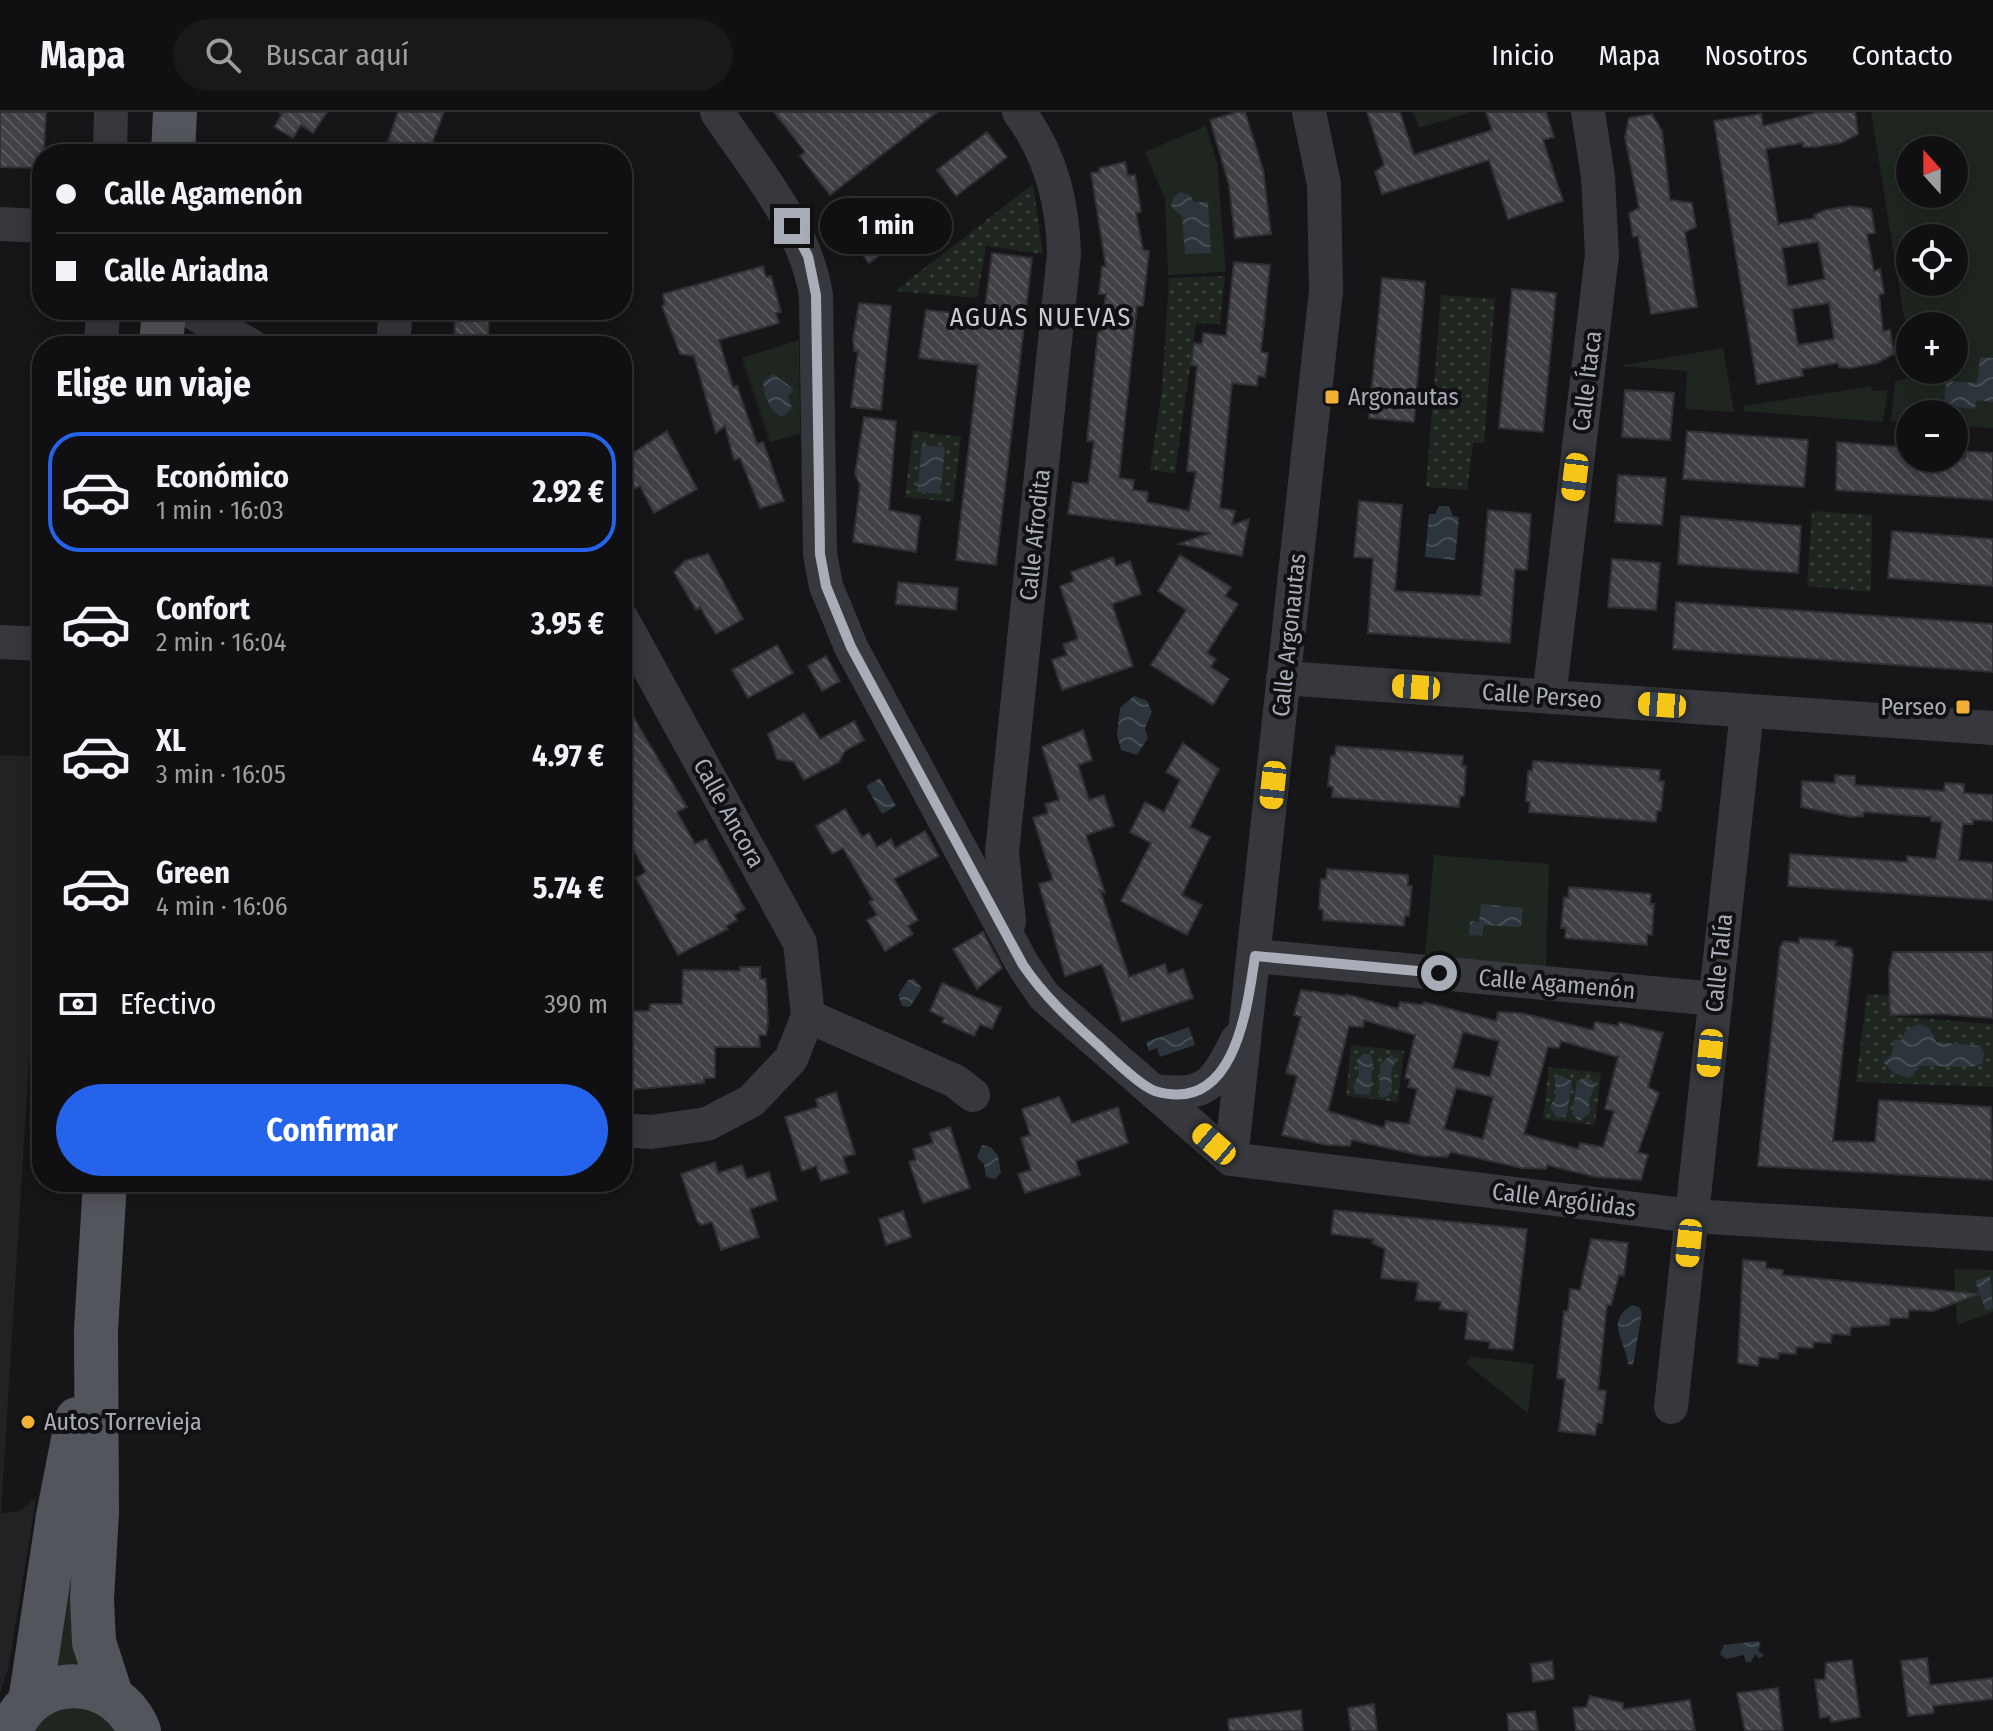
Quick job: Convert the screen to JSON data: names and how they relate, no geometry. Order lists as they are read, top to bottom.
{
  "streets": {
    "street": [
      "Calle Ítaca",
      "Calle Afrodita",
      "Calle Argonautas",
      "Calle Perseo",
      "Calle Ancora",
      "Calle Talía",
      "Calle Agamenón",
      "Calle Argólidas"
    ]
  },
  "crossings": [
    ["Calle Ítaca", "Calle Perseo"],
    ["Calle Argonautas", "Calle Perseo"],
    ["Calle Argonautas", "Calle Agamenón"],
    ["Calle Argonautas", "Calle Argólidas"],
    ["Calle Perseo", "Calle Talía"],
    ["Calle Talía", "Calle Agamenón"],
    ["Calle Talía", "Calle Argólidas"]
  ],
  "districts": ["AGUAS NUEVAS"],
  "places": {
    "transit": ["Argonautas", "Perseo"],
    "other": ["Autos Torrevieja"]
  },
  "north": "top",
  "page": {
    "header": "Mapa",
    "search": "Buscar aquí",
    "nav": [
      "Inicio",
      "Mapa",
      "Nosotros",
      "Contacto"
    ],
    "map_buttons": ["+", "−"],
    "banner": ["Calle Agamenón", "Calle Ariadna"],
    "bubble": "1 min",
    "heading": "Elige un viaje",
    "list": [
      {
        "name": "Económico",
        "note": "1 min · 16:03",
        "value": "2.92 €"
      },
      {
        "name": "Confort",
        "note": "2 min · 16:04",
        "value": "3.95 €"
      },
      {
        "name": "XL",
        "note": "3 min · 16:05",
        "value": "4.97 €"
      },
      {
        "name": "Green",
        "note": "4 min · 16:06",
        "value": "5.74 €"
      }
    ],
    "pay": ["Efectivo", "390 m"],
    "buttons": "Confirmar"
  }
}
